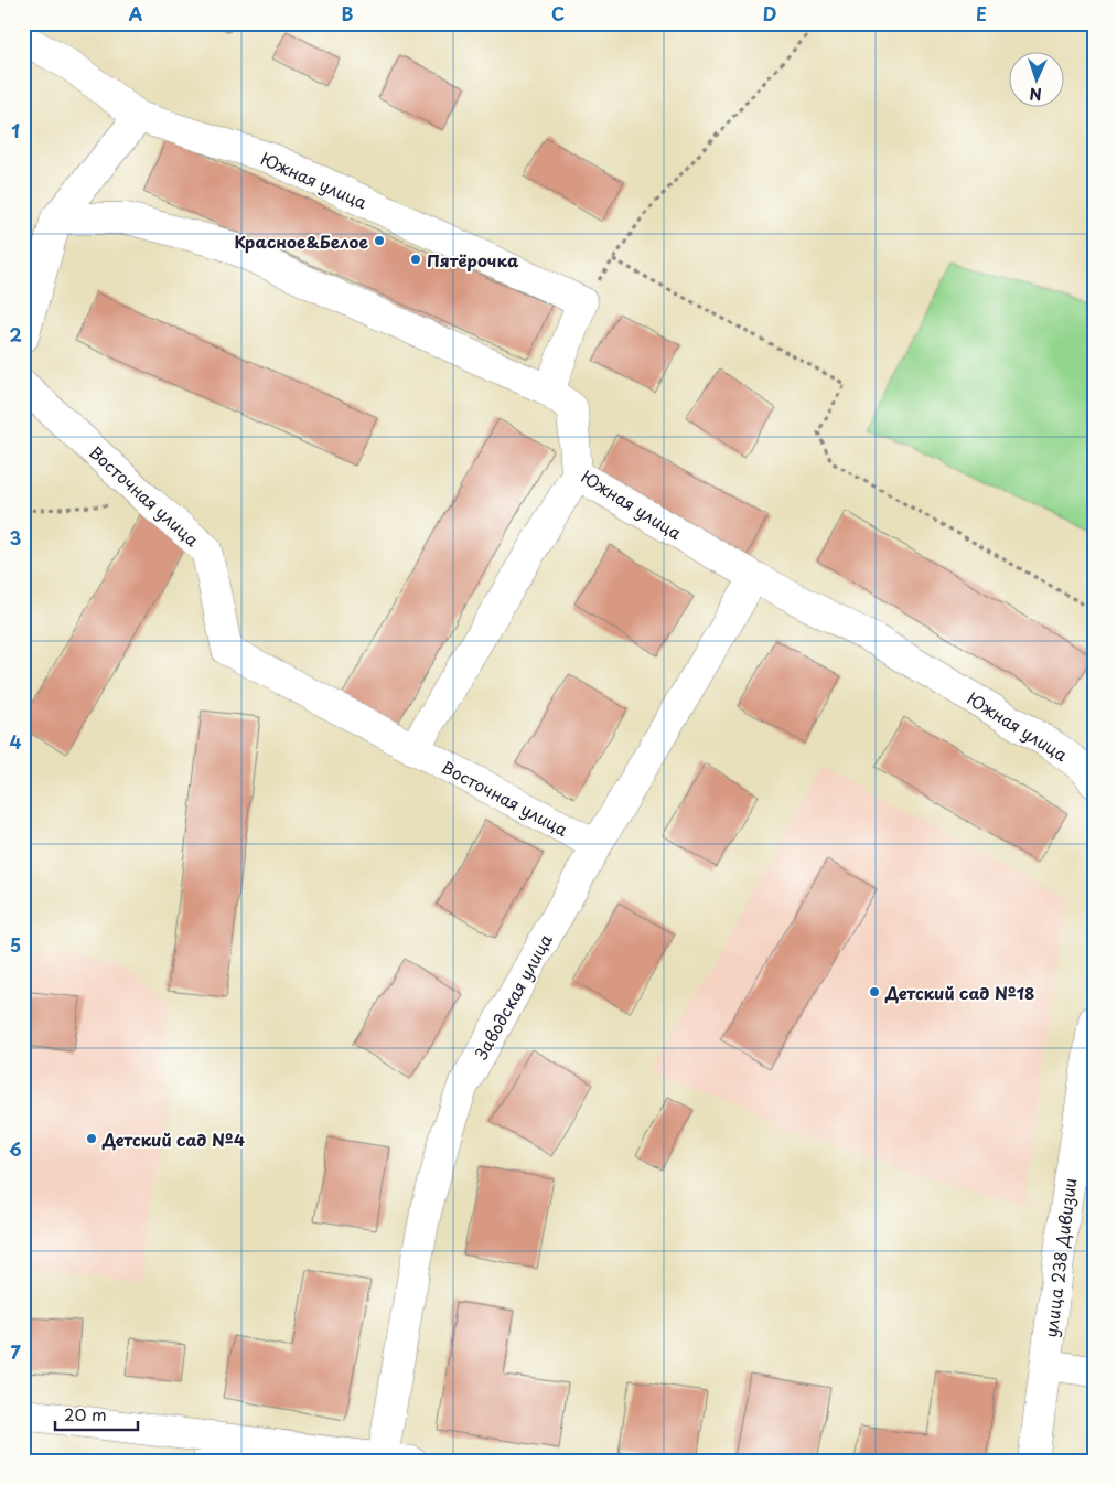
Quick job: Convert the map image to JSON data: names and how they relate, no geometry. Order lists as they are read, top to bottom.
{
  "streets": {
    "street": [
      "Южная улица",
      "Восточная улица",
      "Заводская улица",
      "улица 238 Дивизии"
    ]
  },
  "crossings": [
    ["Южная улица", "Заводская улица"],
    ["Восточная улица", "Заводская улица"]
  ],
  "places": [
    "Красное&Белое",
    "Пятёрочка",
    "Детский сад №18",
    "Детский сад №4"
  ],
  "scale_bar": "20 m",
  "north": "bottom",
  "grid": {
    "columns": [
      "A",
      "B",
      "C",
      "D",
      "E"
    ],
    "rows": [
      "1",
      "2",
      "3",
      "4",
      "5",
      "6",
      "7"
    ]
  }
}
